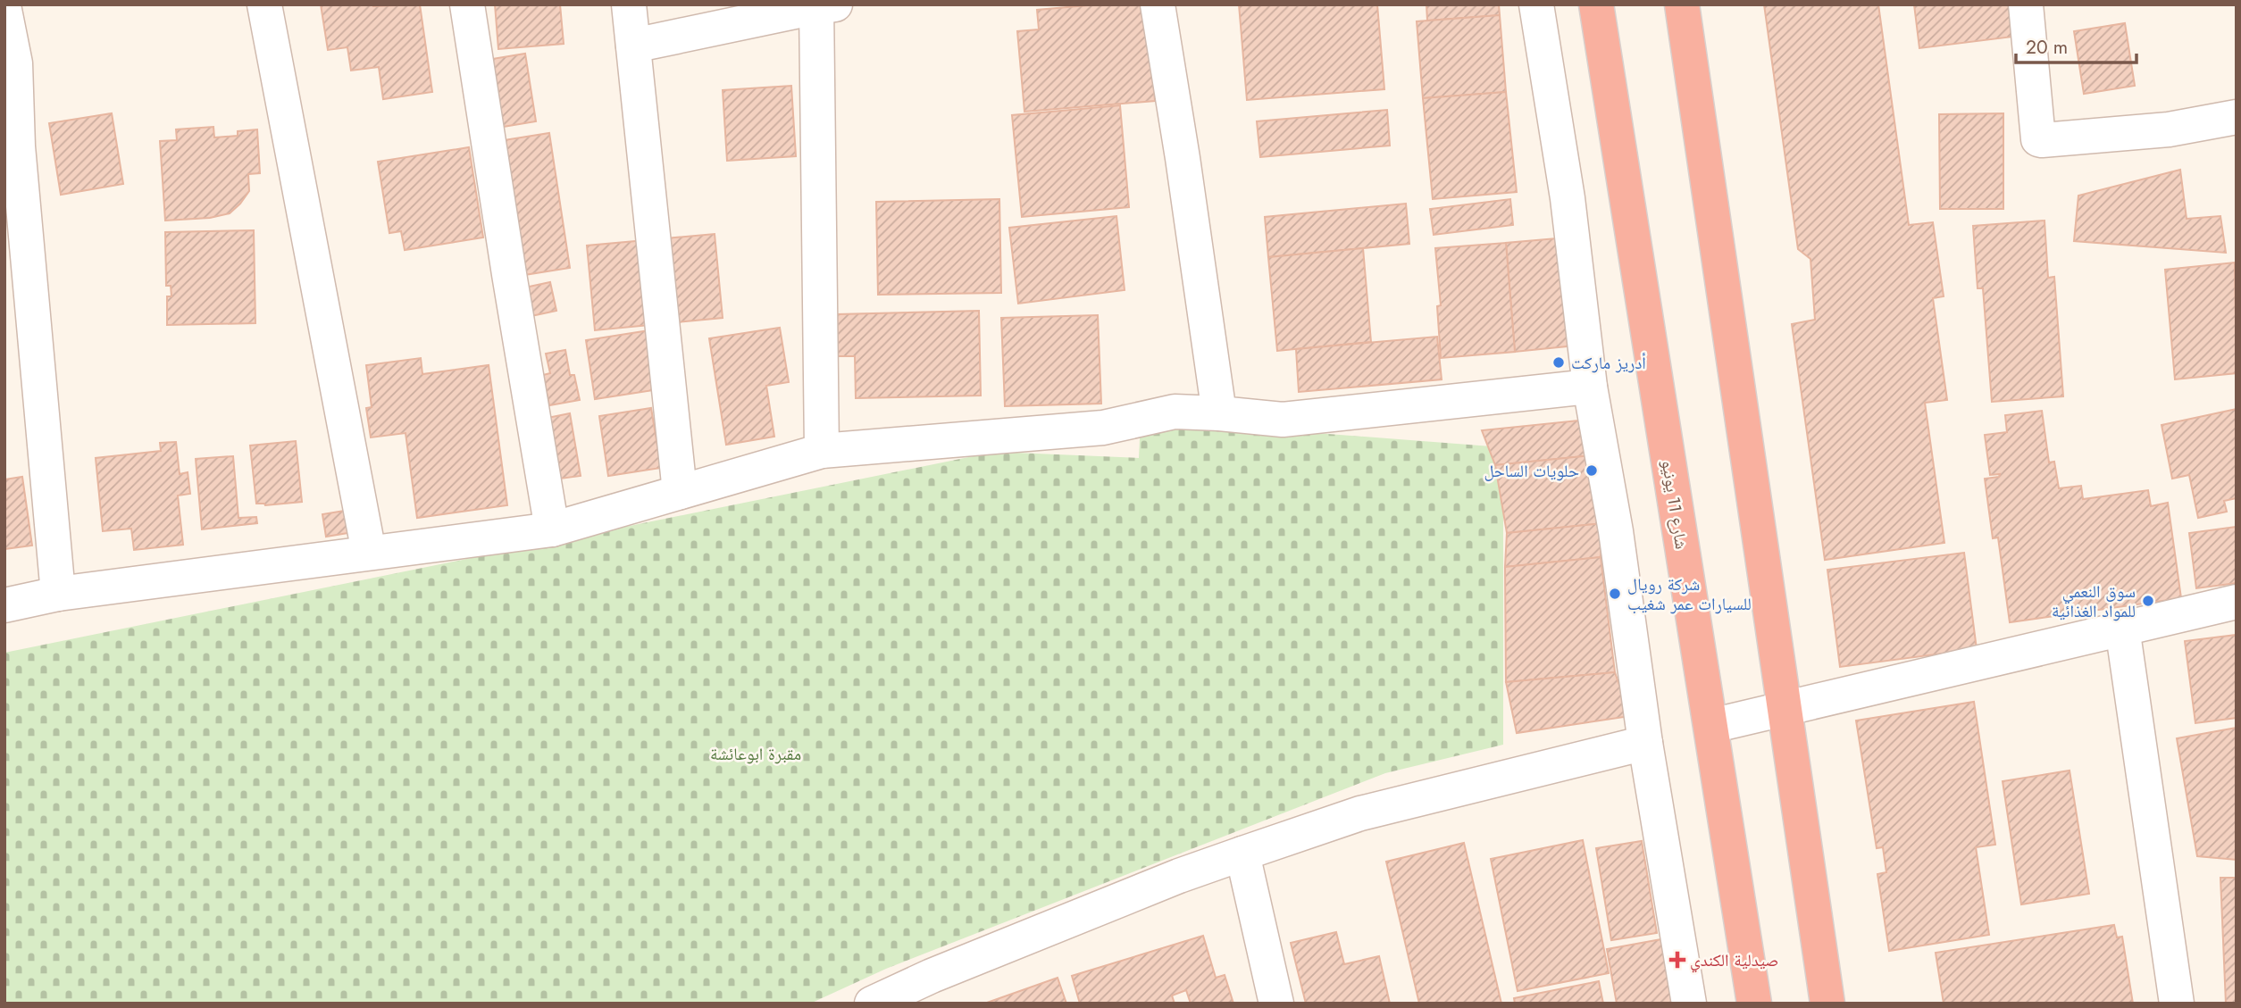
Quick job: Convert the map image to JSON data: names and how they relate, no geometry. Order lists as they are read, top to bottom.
{
  "streets": {
    "highway": ["شارع 11 يونيو"]
  },
  "parks": ["مقبرة ابوعائشة"],
  "places": {
    "other": [
      "أدريز ماركت",
      "حلويات الساحل",
      "شركة رويال للسيارات عمر شغيب",
      "سوق النعمي للمواد الغذائية"
    ],
    "health": ["صيدلية الكندي"]
  },
  "scale_bar": "20 m"
}
